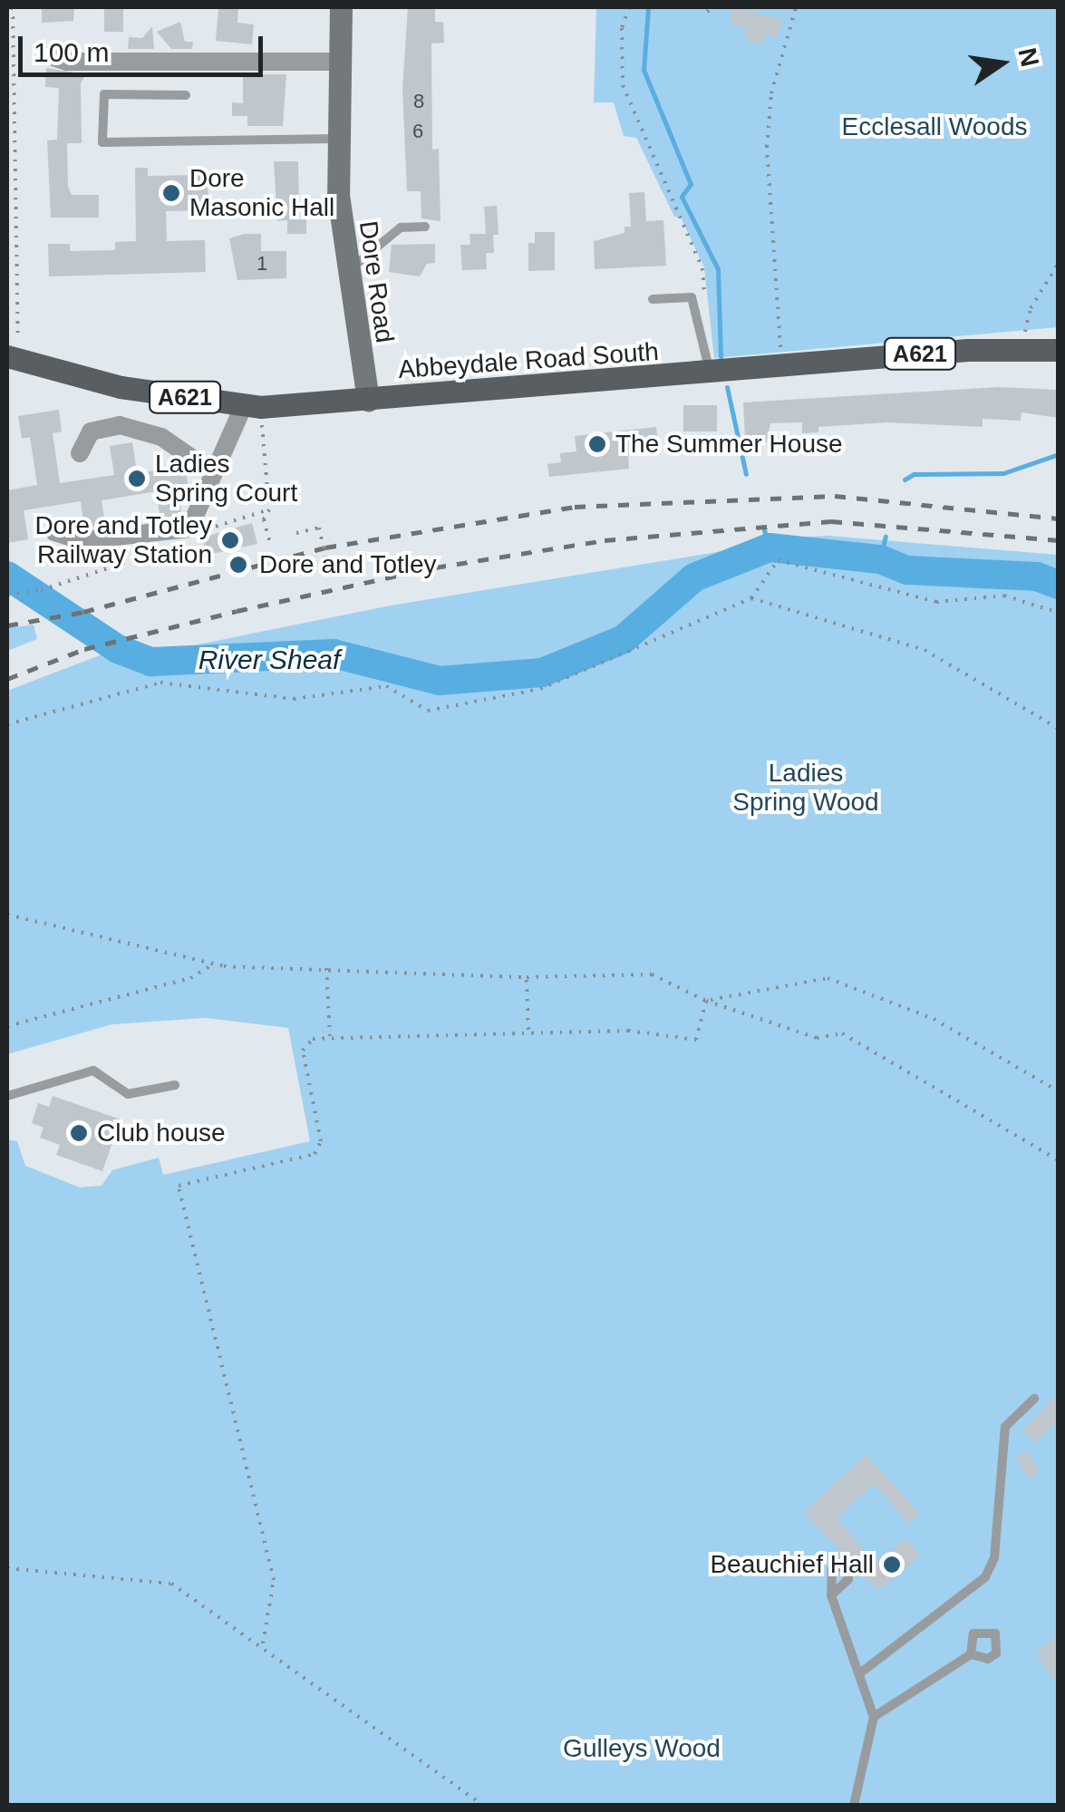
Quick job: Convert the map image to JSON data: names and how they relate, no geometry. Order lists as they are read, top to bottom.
{
  "streets": {
    "main road": ["A621", "Abbeydale Road South"],
    "street": ["Dore Road"]
  },
  "crossings": [
    ["Dore Road", "Abbeydale Road South"]
  ],
  "water": ["River Sheaf"],
  "parks": ["Ecclesall Woods", "Ladies Spring Wood", "Gulleys Wood"],
  "places": [
    "Dore Masonic Hall",
    "The Summer House",
    "Ladies Spring Court",
    "Dore and Totley Railway Station",
    "Dore and Totley",
    "Club house",
    "Beauchief Hall"
  ],
  "house_numbers": ["8", "6", "1"],
  "scale_bar": "100 m",
  "north": "right"
}
